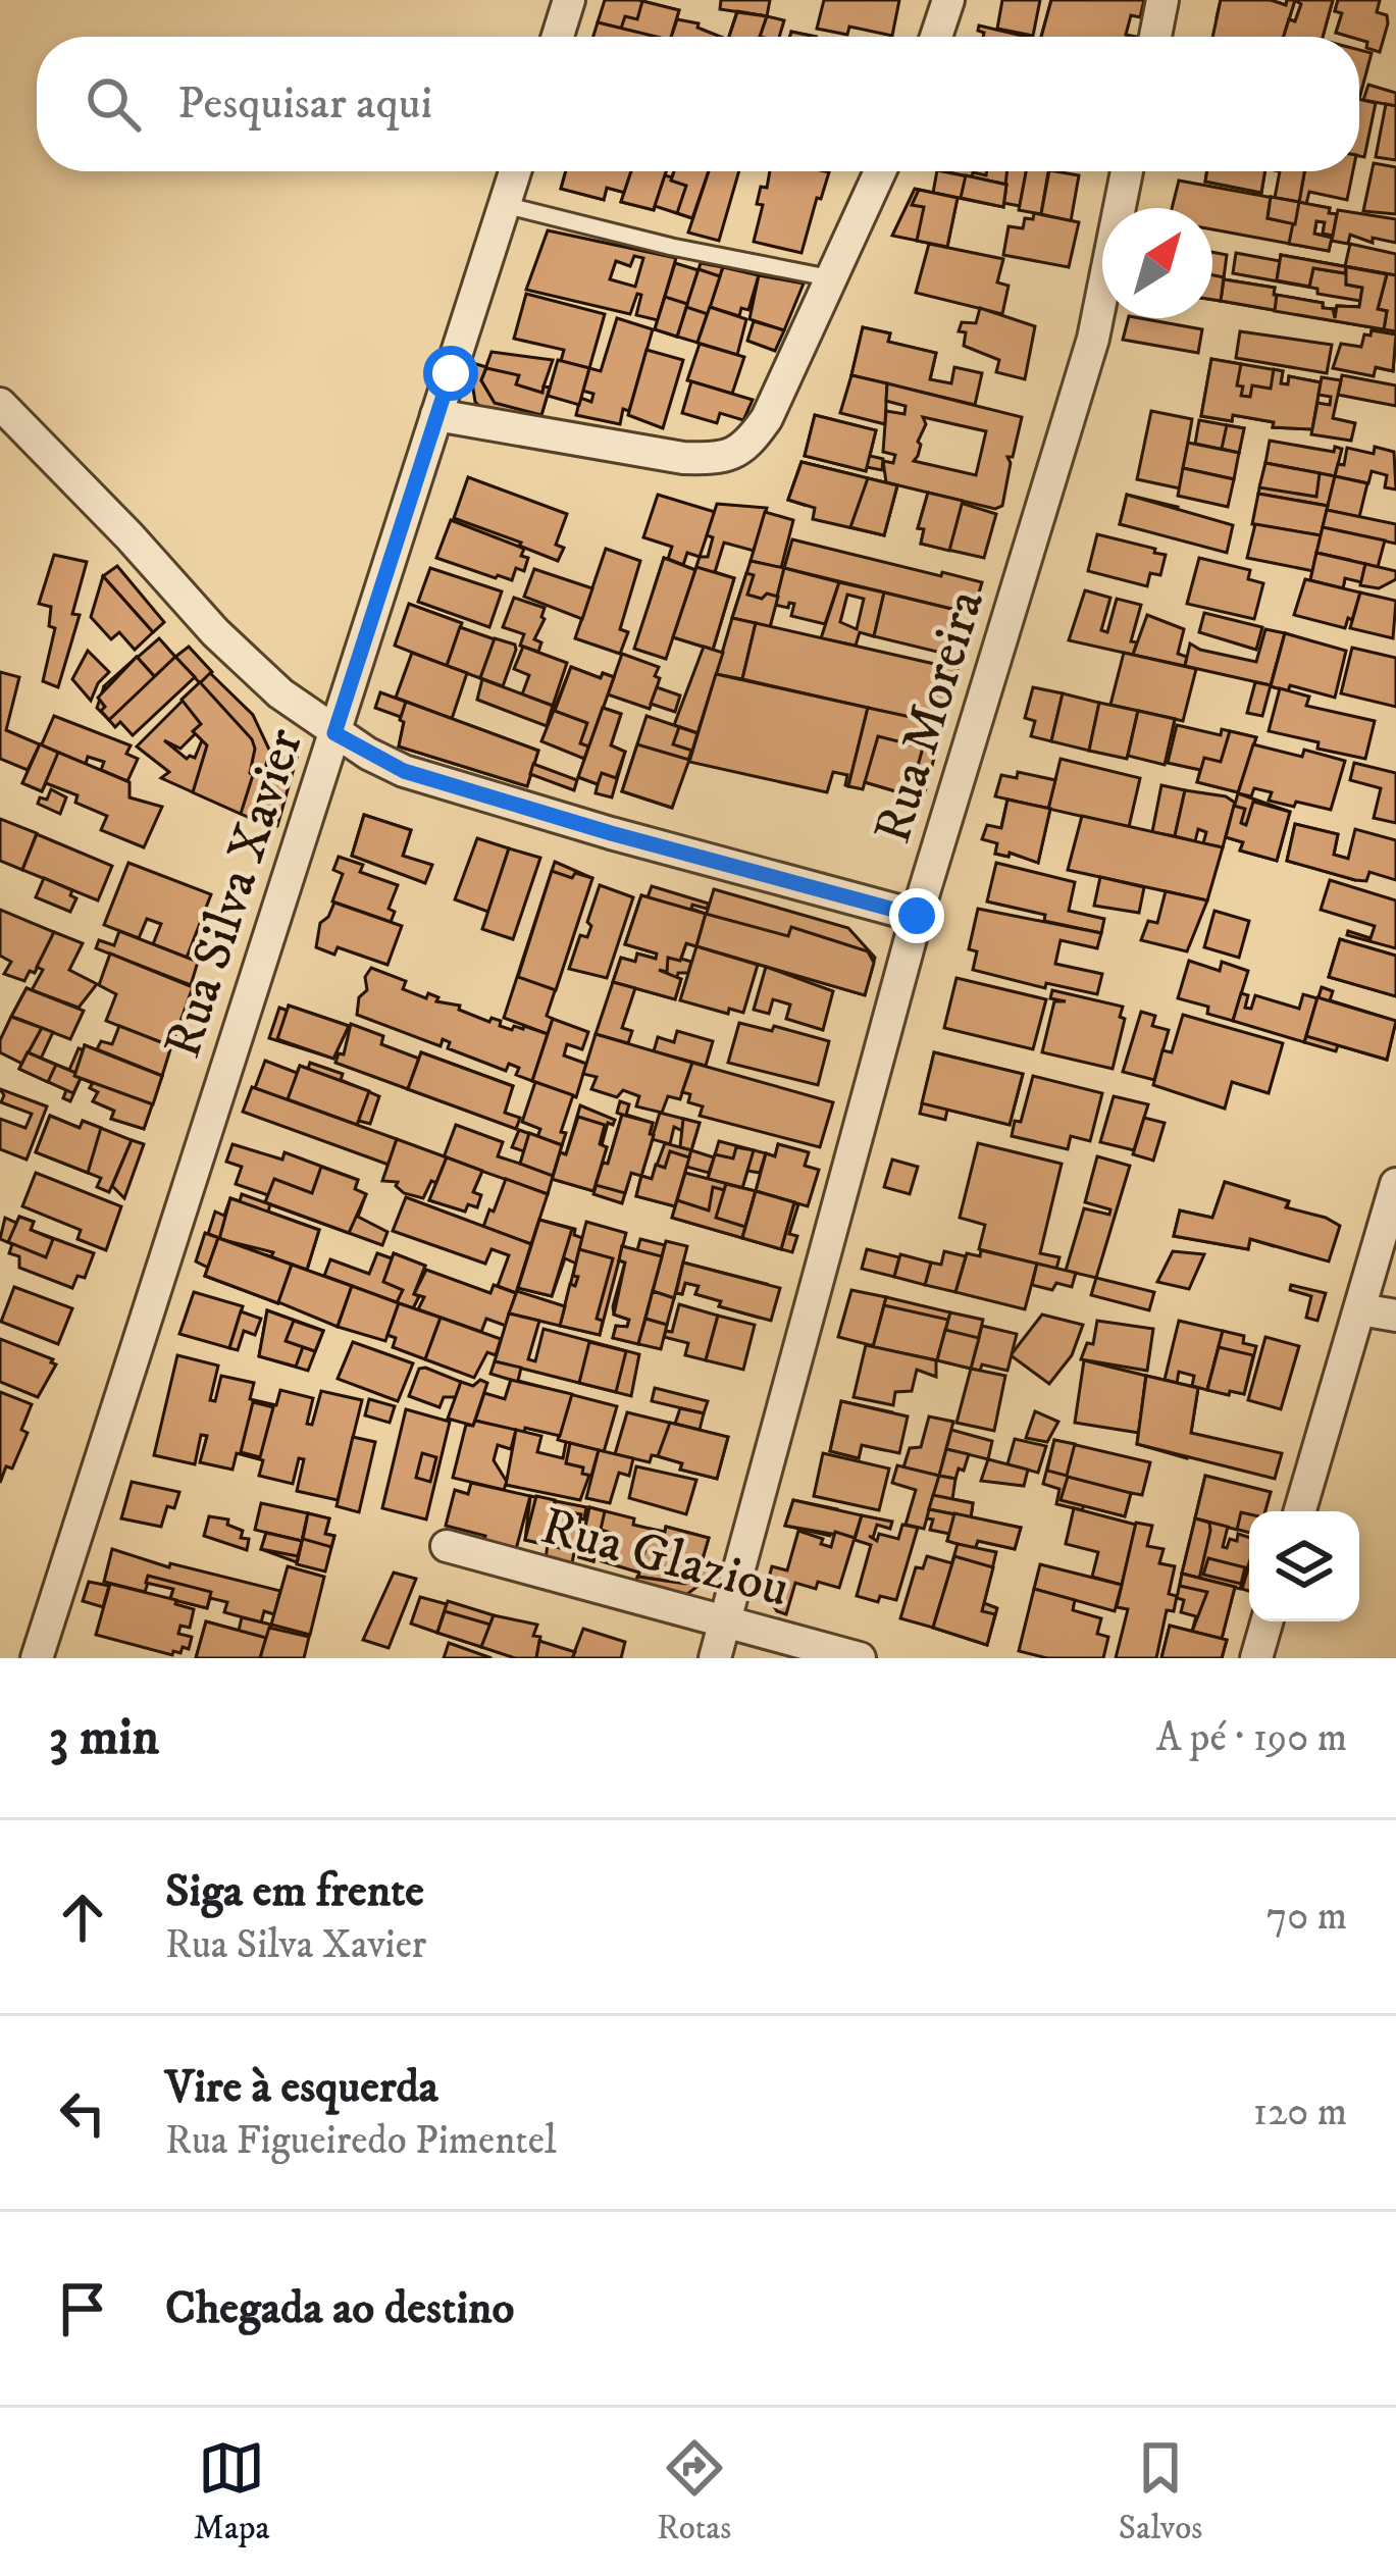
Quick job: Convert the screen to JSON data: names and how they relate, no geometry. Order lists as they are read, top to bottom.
{
  "streets": {
    "street": ["Rua Moreira", "Rua Silva Xavier", "Rua Glaziou"]
  },
  "crossings": [
    ["Rua Moreira", "Rua Glaziou"]
  ],
  "north": "top right",
  "page": {
    "search": "Pesquisar aqui",
    "heading": ["3 min", "A pé · 190 m"],
    "list": [
      ["Siga em frente", "Rua Silva Xavier", "70 m"],
      ["Vire à esquerda", "Rua Figueiredo Pimentel", "120 m"],
      "Chegada ao destino"
    ],
    "nav": ["Mapa", "Rotas", "Salvos"]
  }
}
